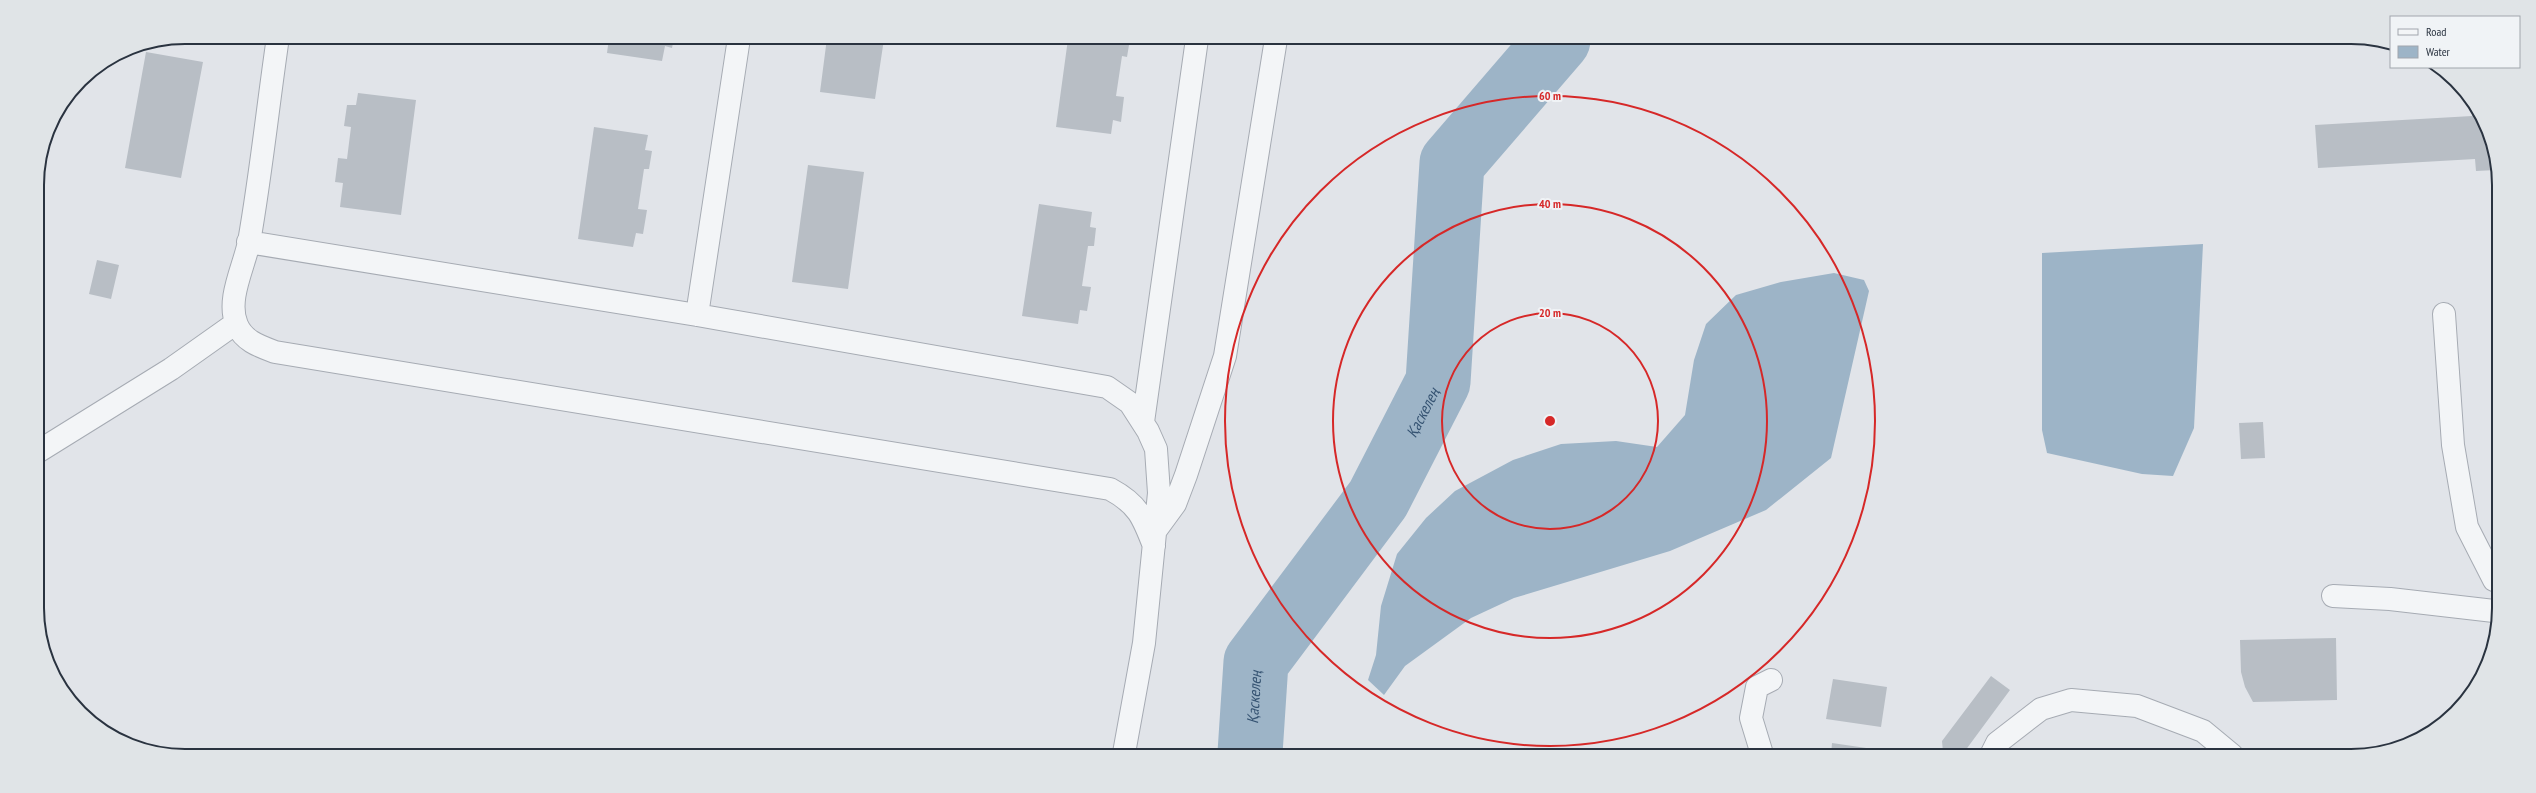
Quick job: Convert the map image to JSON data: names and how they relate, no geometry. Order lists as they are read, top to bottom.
{
  "water": ["Қаскелең"],
  "legend": ["Road", "Water"],
  "rings": ["60 m", "40 m", "20 m"]
}
